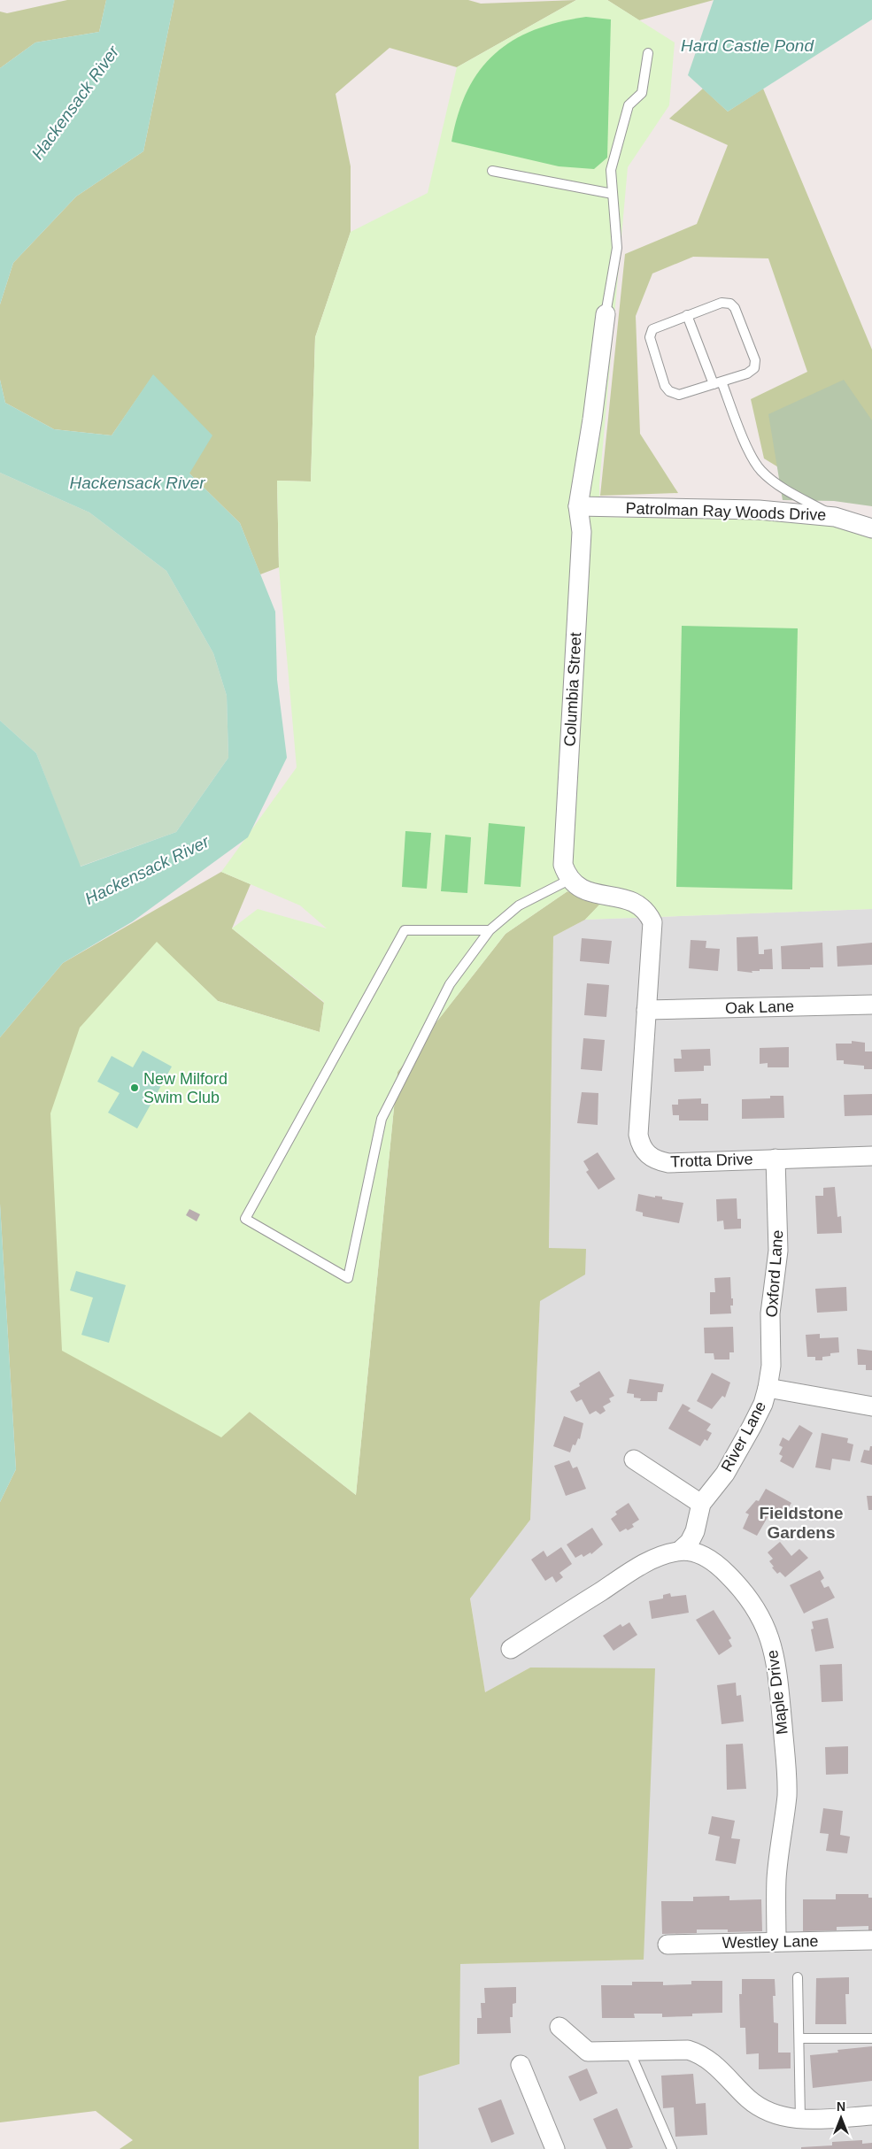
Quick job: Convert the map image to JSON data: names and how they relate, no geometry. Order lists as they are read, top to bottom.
{
  "streets": {
    "street": [
      "Patrolman Ray Woods Drive",
      "Columbia Street",
      "Oak Lane",
      "Trotta Drive",
      "Oxford Lane",
      "River Lane",
      "Maple Drive",
      "Westley Lane"
    ]
  },
  "crossings": [
    ["Patrolman Ray Woods Drive", "Columbia Street"],
    ["Oak Lane", "Trotta Drive"],
    ["Trotta Drive", "Oxford Lane"],
    ["Oxford Lane", "River Lane"],
    ["Maple Drive", "Westley Lane"]
  ],
  "districts": ["Fieldstone Gardens"],
  "water": ["Hard Castle Pond", "Hackensack River"],
  "places": ["New Milford Swim Club"],
  "north": "top"
}
